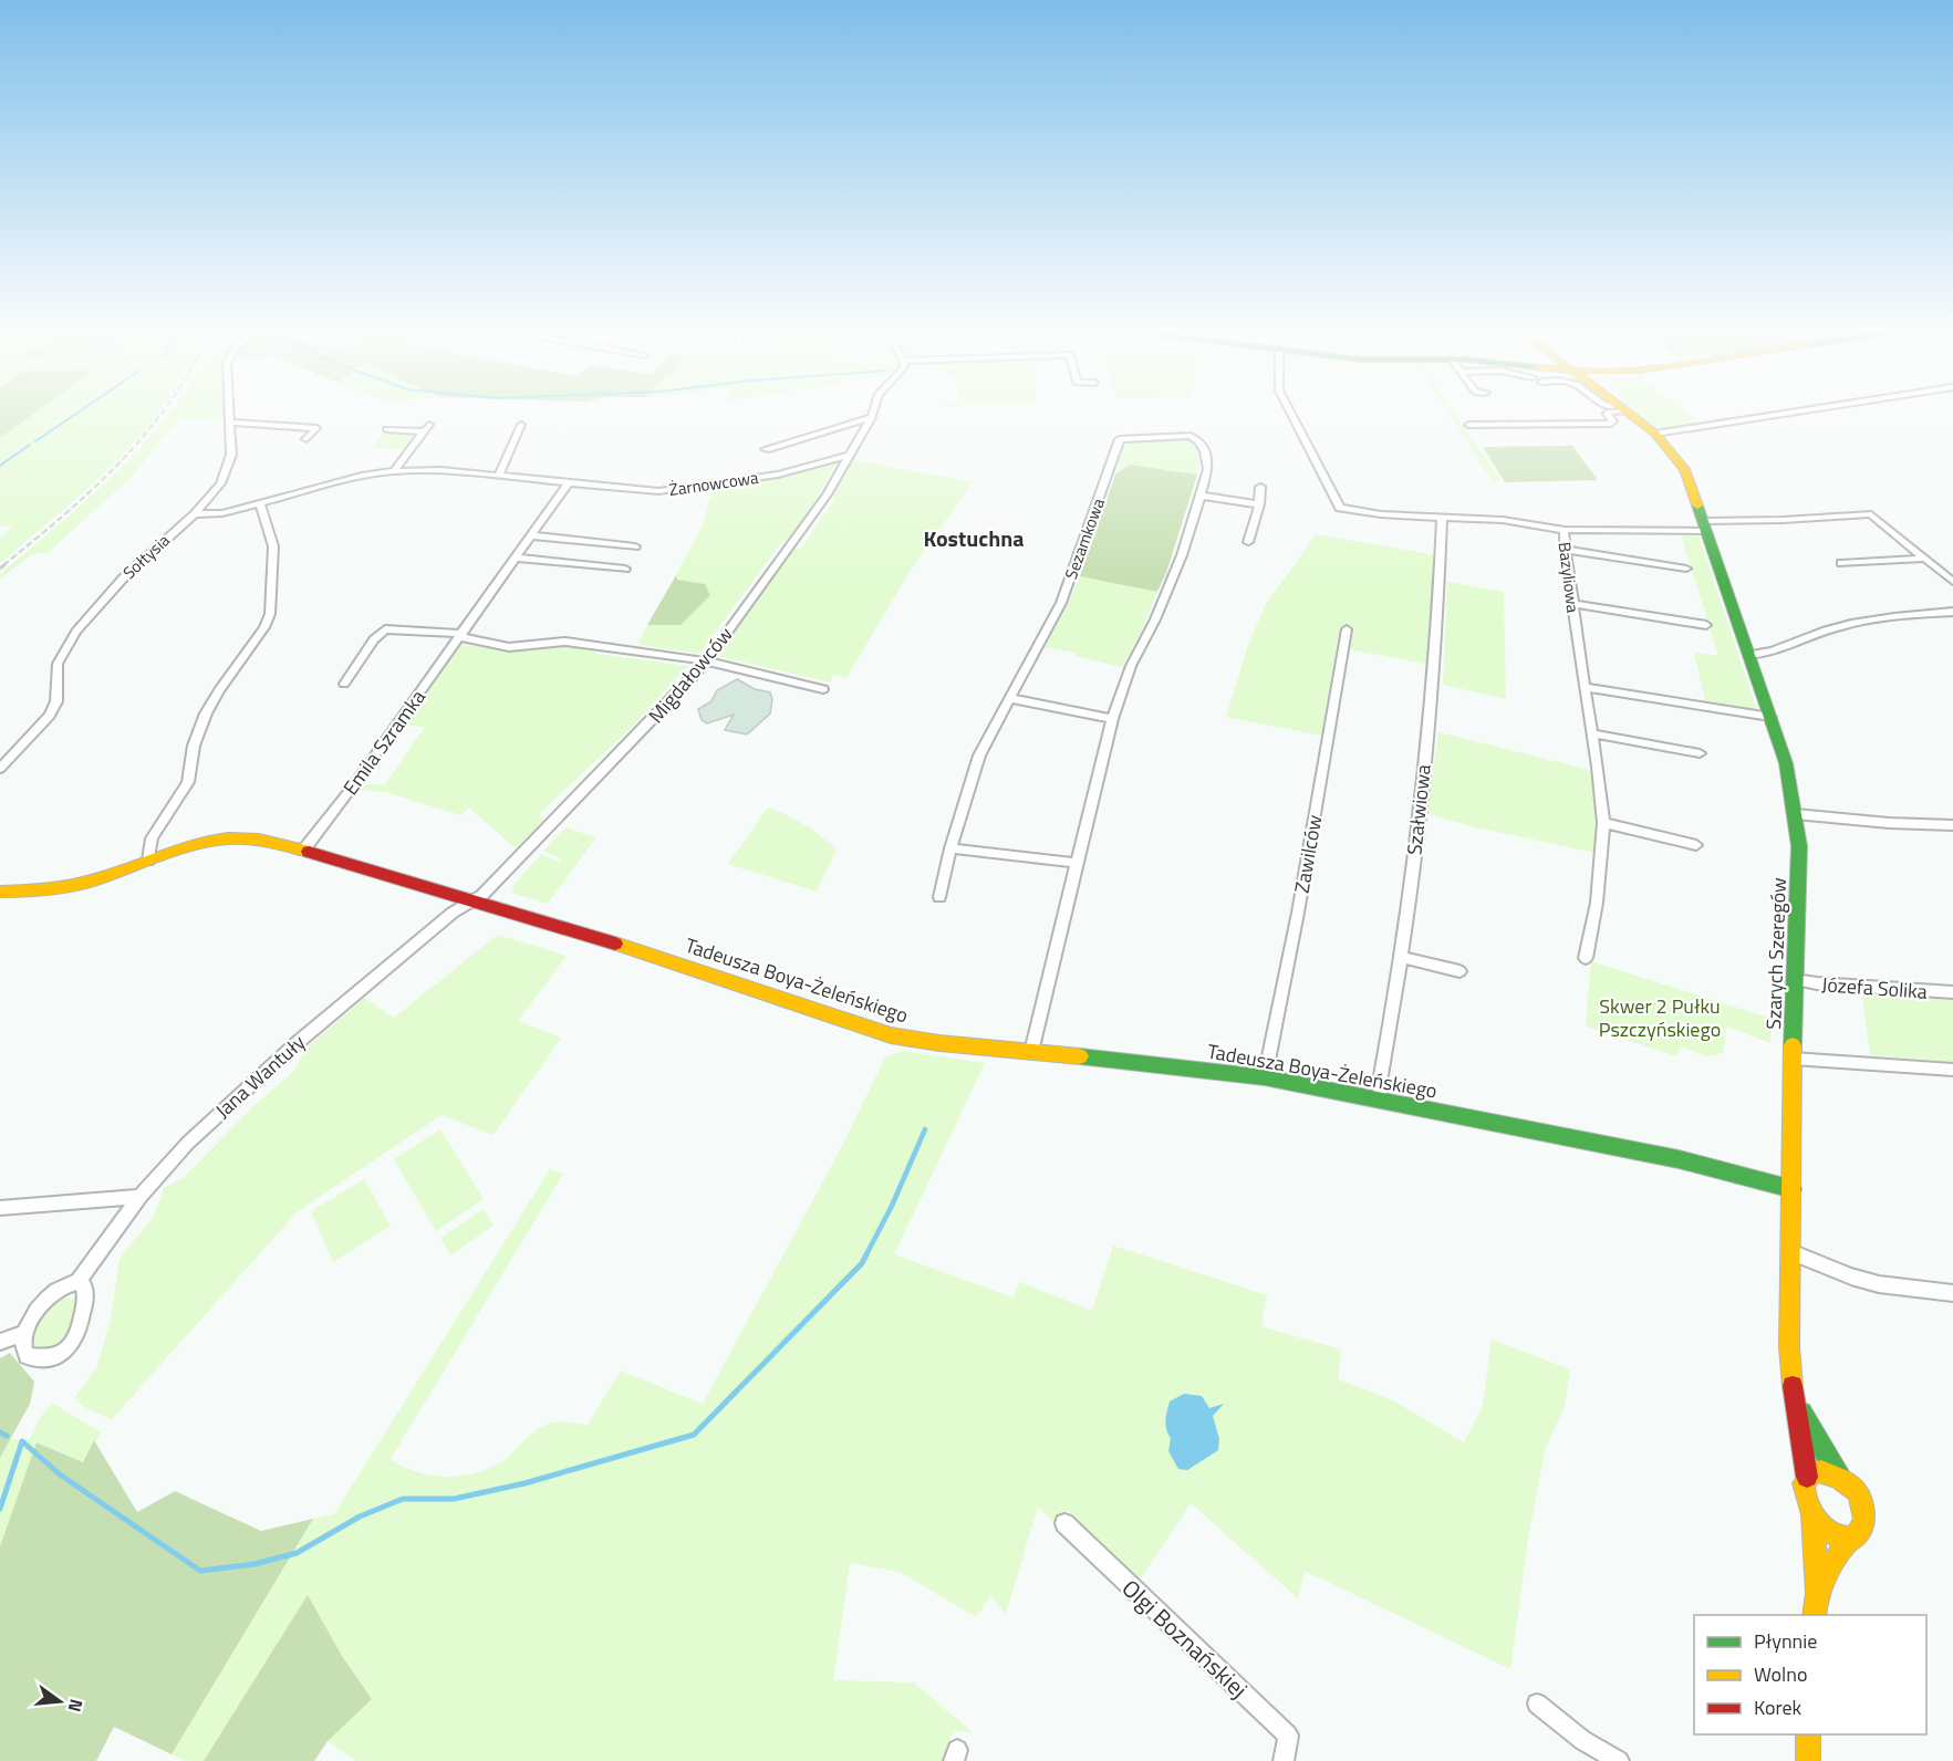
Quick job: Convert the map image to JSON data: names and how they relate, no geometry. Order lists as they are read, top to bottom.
{
  "streets": {
    "street": [
      "Żarnowcowa",
      "Sezamkowa",
      "Sołtysia",
      "Bazyliowa",
      "Migdałowców",
      "Emila Szramka",
      "Szałwiowa",
      "Zawilców",
      "Szarych Szeregów",
      "Tadeusza Boya-Żeleńskiego",
      "Józefa Solika",
      "Jana Wantuły",
      "Olgi Boznańskiej"
    ]
  },
  "crossings": [
    ["Żarnowcowa", "Sołtysia"],
    ["Żarnowcowa", "Migdałowców"],
    ["Żarnowcowa", "Emila Szramka"],
    ["Bazyliowa", "Szarych Szeregów"],
    ["Migdałowców", "Tadeusza Boya-Żeleńskiego"],
    ["Migdałowców", "Jana Wantuły"],
    ["Emila Szramka", "Tadeusza Boya-Żeleńskiego"],
    ["Szałwiowa", "Tadeusza Boya-Żeleńskiego"],
    ["Zawilców", "Tadeusza Boya-Żeleńskiego"],
    ["Szarych Szeregów", "Tadeusza Boya-Żeleńskiego"],
    ["Szarych Szeregów", "Józefa Solika"],
    ["Tadeusza Boya-Żeleńskiego", "Jana Wantuły"]
  ],
  "districts": ["Kostuchna"],
  "parks": ["Skwer 2 Pułku Pszczyńskiego"],
  "legend": ["Płynnie", "Wolno", "Korek"],
  "north": "right"
}
